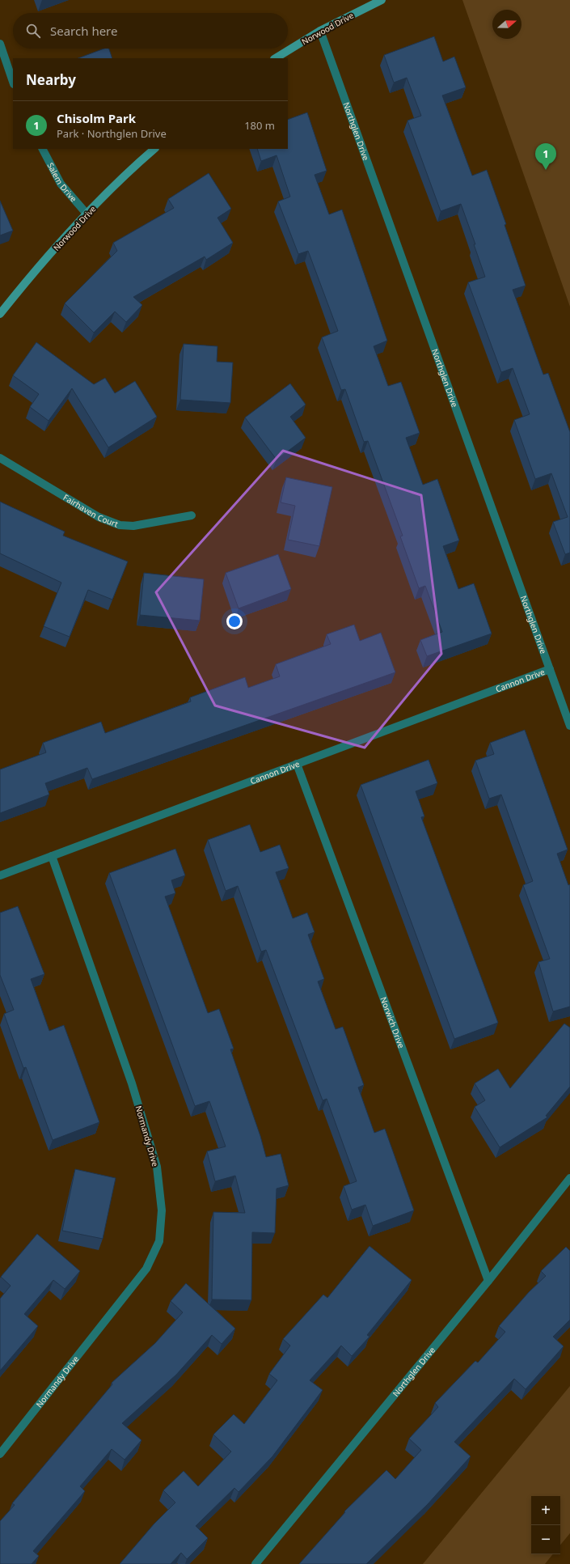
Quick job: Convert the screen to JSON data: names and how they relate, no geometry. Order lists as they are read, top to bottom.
{
  "streets": {
    "main road": ["Norwood Drive"],
    "street": [
      "Northglen Drive",
      "Salem Drive",
      "Fairhaven Court",
      "Cannon Drive",
      "Norwich Drive",
      "Normandy Drive"
    ]
  },
  "crossings": [
    ["Norwood Drive", "Northglen Drive"],
    ["Norwood Drive", "Salem Drive"],
    ["Northglen Drive", "Cannon Drive"],
    ["Northglen Drive", "Norwich Drive"],
    ["Cannon Drive", "Norwich Drive"],
    ["Cannon Drive", "Normandy Drive"]
  ],
  "north": "right",
  "page": {
    "search": "Search here",
    "heading": "Nearby",
    "list": [
      {
        "mark": "1",
        "name": "Chisolm Park",
        "note": "Park · Northglen Drive",
        "value": "180 m"
      }
    ],
    "pins": "1",
    "map_buttons": ["+", "−"]
  }
}
